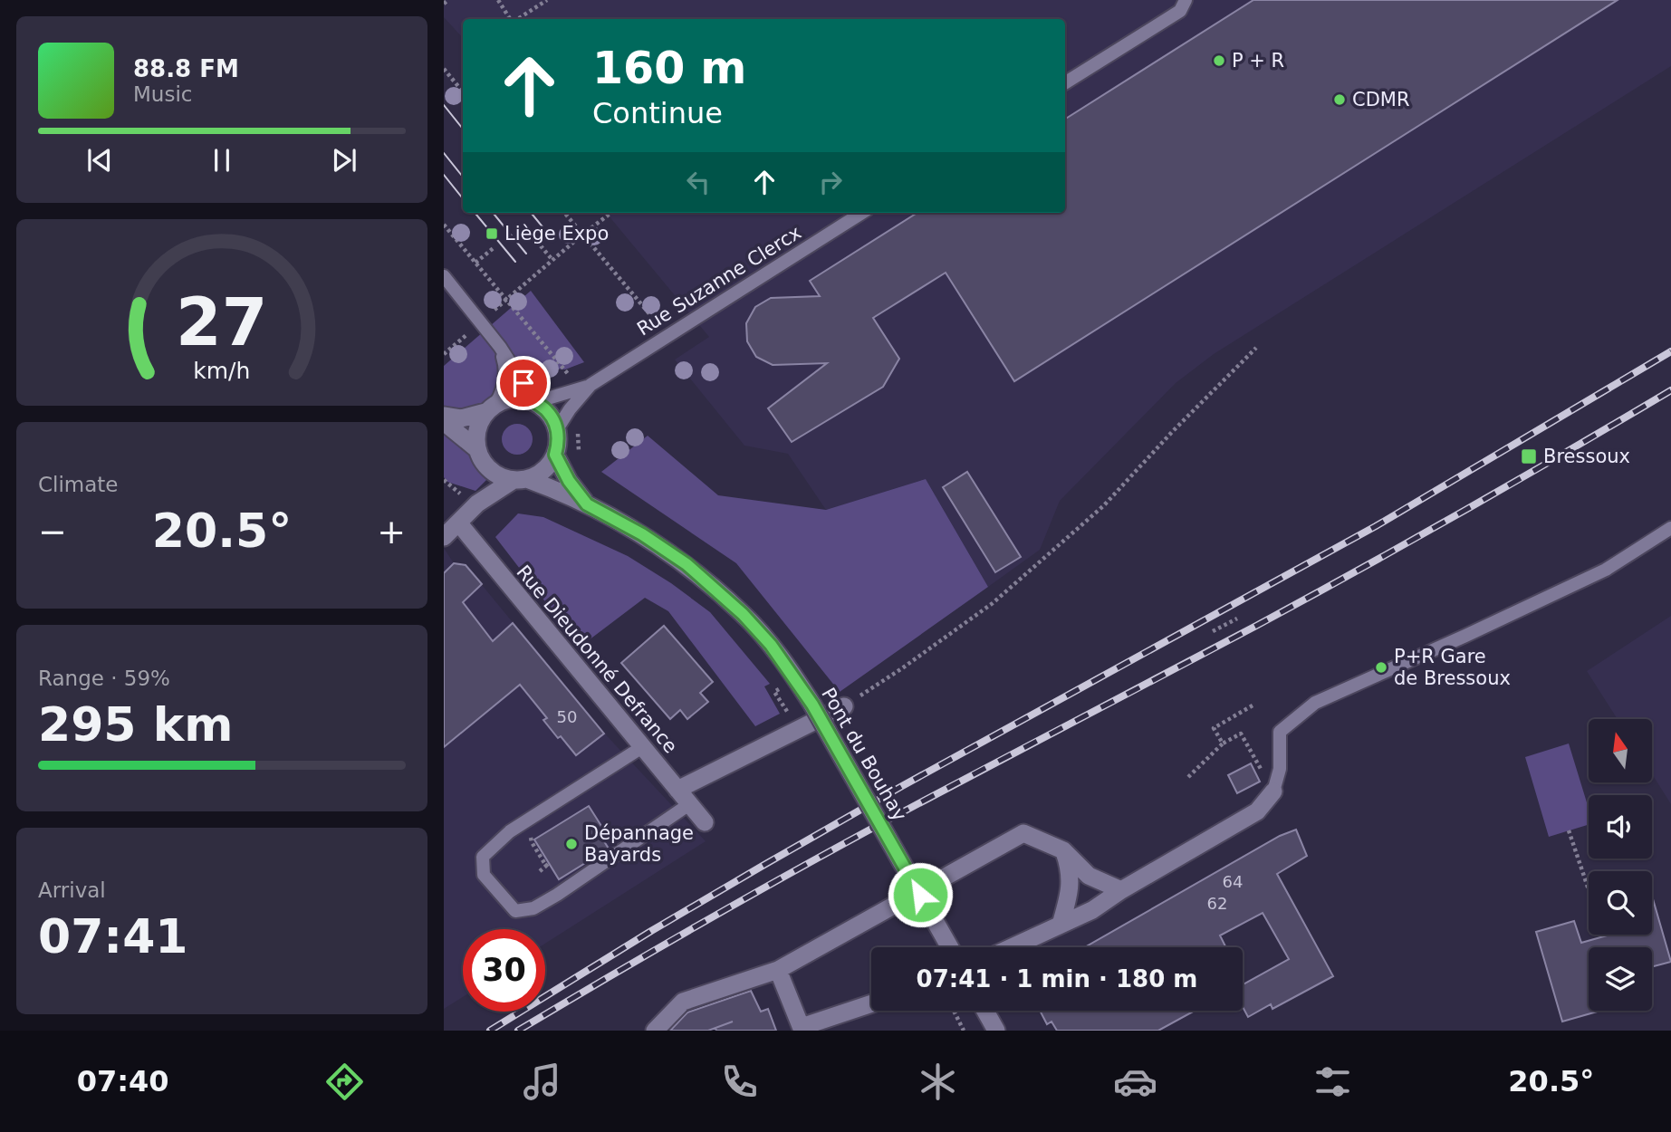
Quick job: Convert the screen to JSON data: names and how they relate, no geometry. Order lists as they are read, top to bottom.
{
  "streets": {
    "street": ["Rue Dieudonné Defrance", "Pont du Bouhay"],
    "lane": ["Rue Suzanne Clercx"]
  },
  "crossings": [
    ["Rue Suzanne Clercx", "Pont du Bouhay"]
  ],
  "places": {
    "other": [
      "P + R",
      "CDMR",
      "P+R Gare de Bressoux",
      "Dépannage Bayards"
    ],
    "transit": ["Liège Expo", "Bressoux"]
  },
  "house_numbers": ["50", "64", "62"],
  "north": "top",
  "page": {
    "turn": ["160 m", "Continue"],
    "song": ["88.8 FM", "Music"],
    "tile": [
      "Climate",
      ["Range · 59%", "295 km"],
      ["Arrival", "07:41"]
    ],
    "heat": ["−", "20.5°", "+"],
    "limit": "30",
    "trip": "07:41 · 1 min · 180 m",
    "tabs": ["07:40", "20.5°"],
    "gauge": ["27", "km/h"]
  }
}
